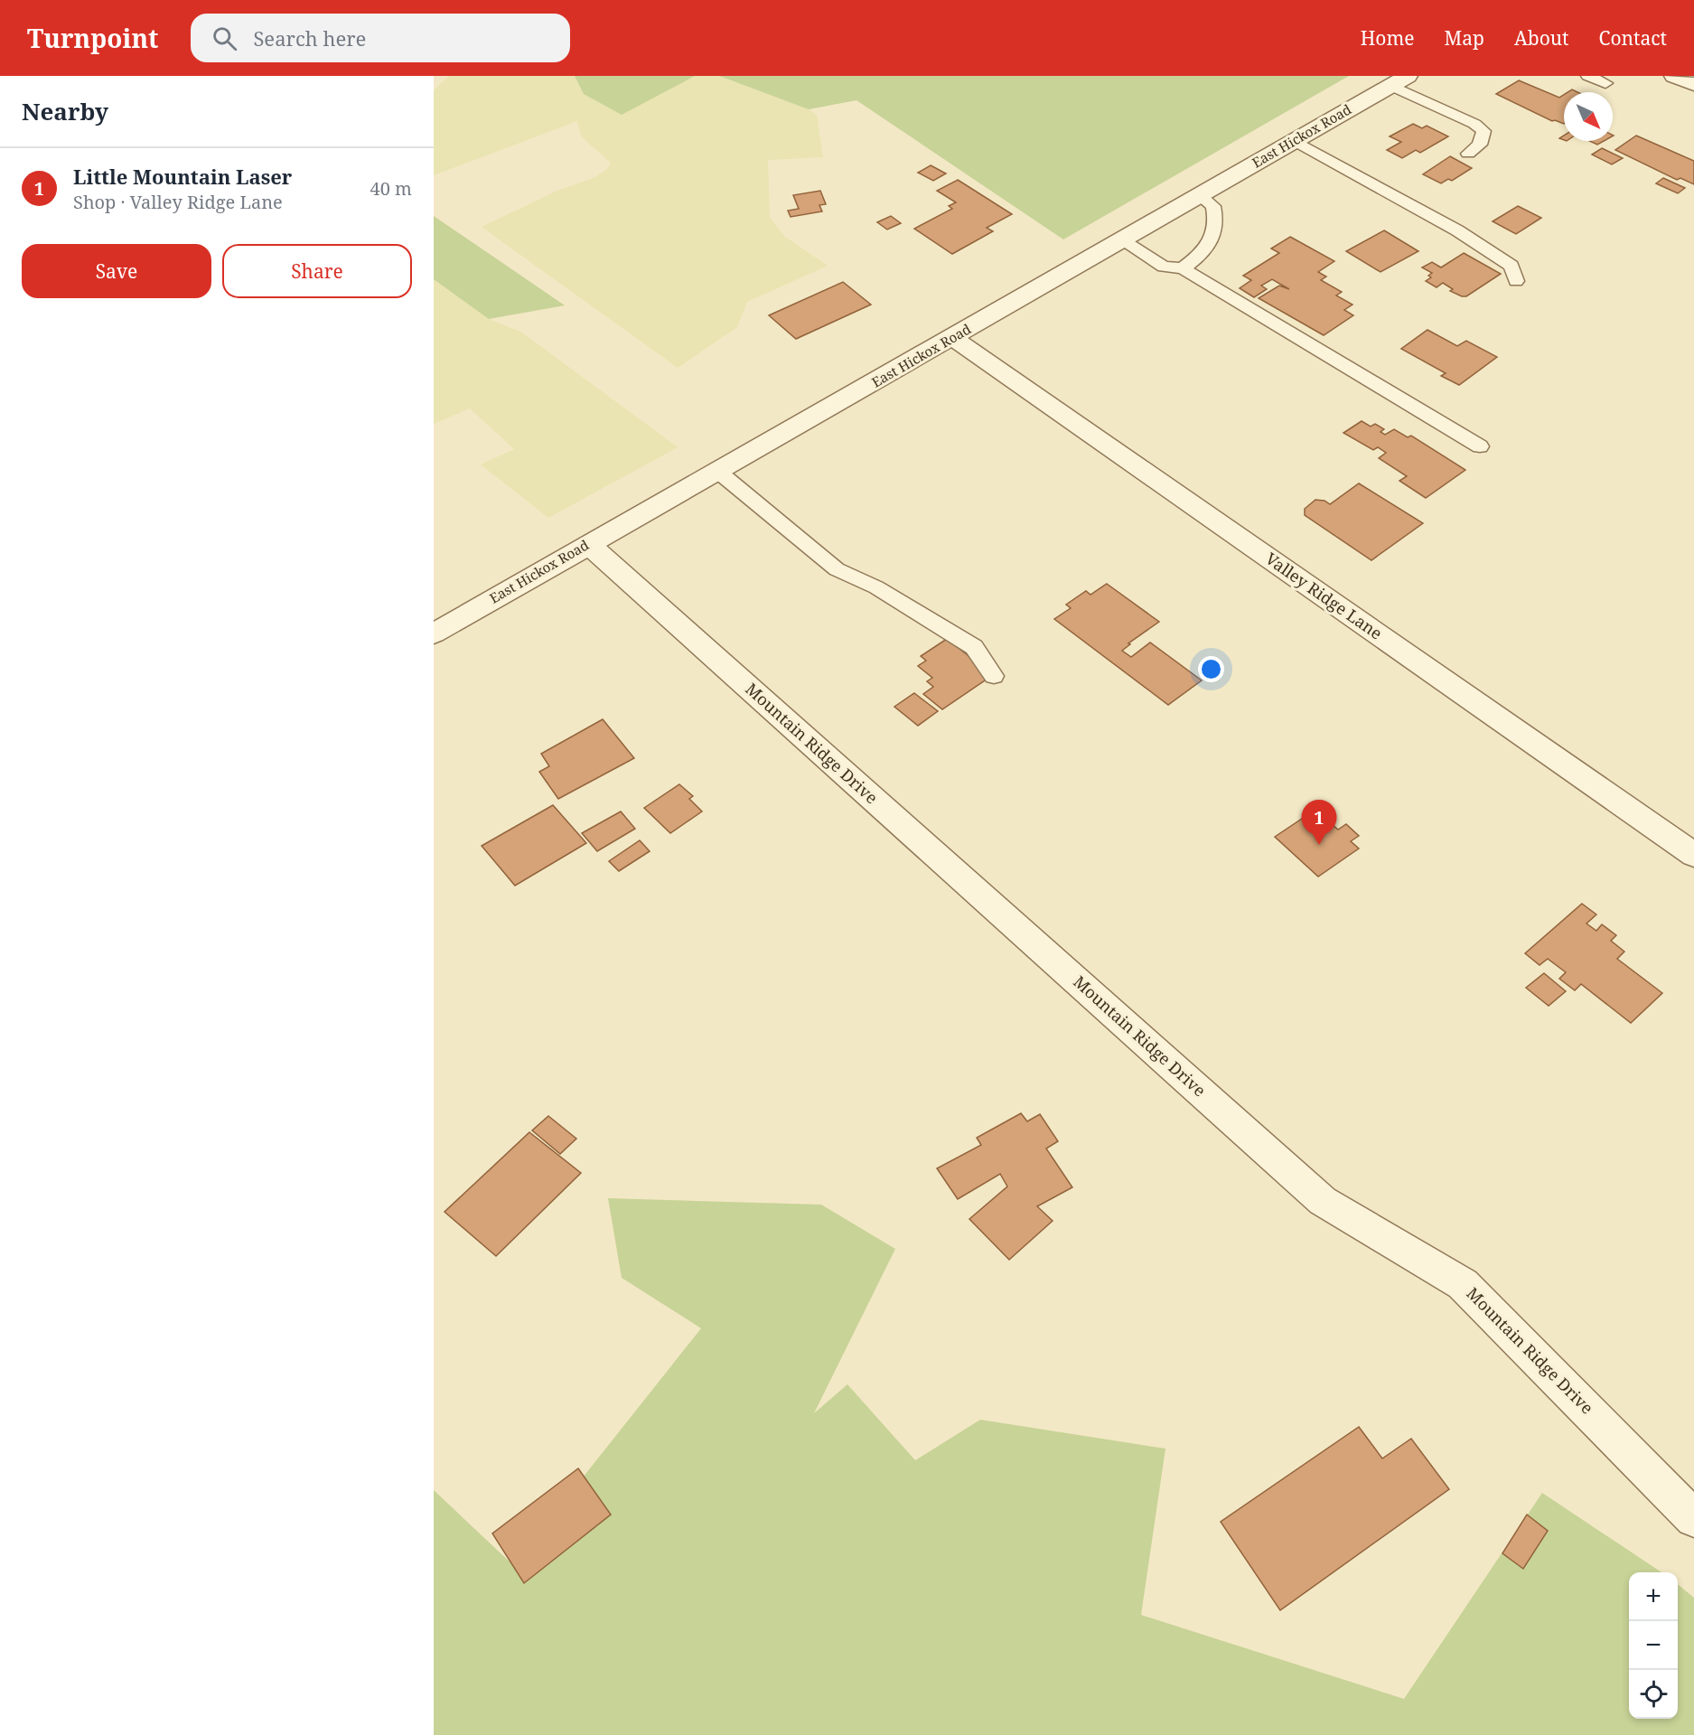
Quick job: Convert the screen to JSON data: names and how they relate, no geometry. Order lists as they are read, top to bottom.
{
  "streets": {
    "street": ["East Hickox Road", "Valley Ridge Lane", "Mountain Ridge Drive"]
  },
  "crossings": [
    ["East Hickox Road", "Valley Ridge Lane"],
    ["East Hickox Road", "Mountain Ridge Drive"]
  ],
  "north": "bottom right",
  "page": {
    "header": "Turnpoint",
    "search": "Search here",
    "nav": [
      "Home",
      "Map",
      "About",
      "Contact"
    ],
    "heading": "Nearby",
    "list": [
      {
        "mark": "1",
        "name": "Little Mountain Laser",
        "note": "Shop · Valley Ridge Lane",
        "value": "40 m"
      }
    ],
    "buttons": ["Save", "Share"],
    "pins": "1",
    "map_buttons": ["+", "−"]
  }
}
